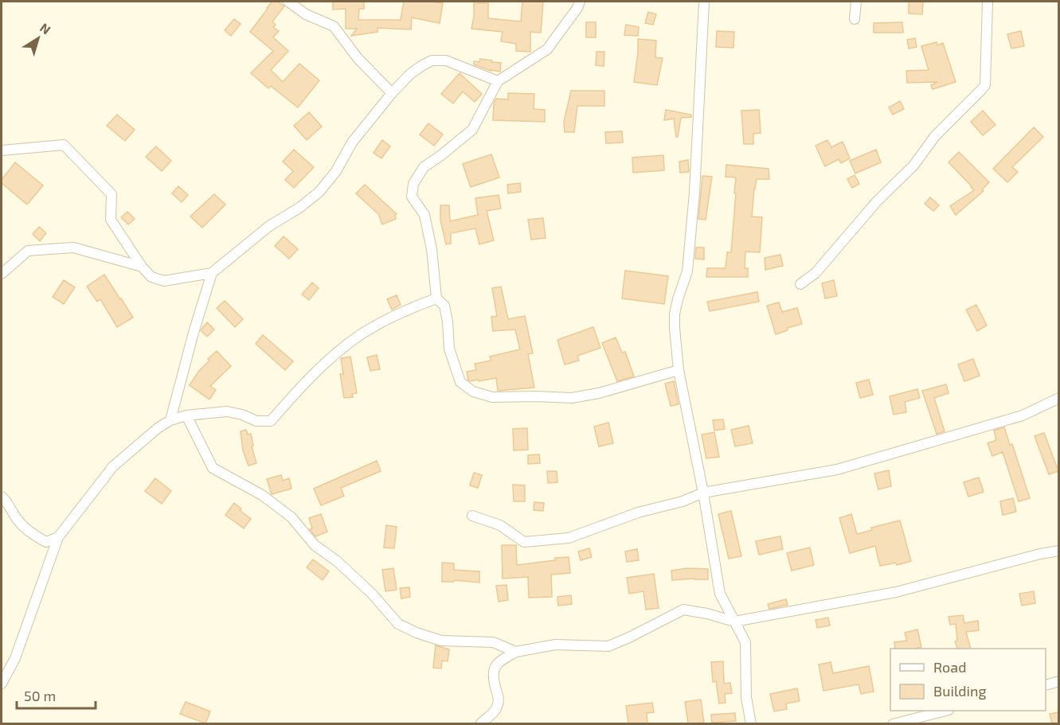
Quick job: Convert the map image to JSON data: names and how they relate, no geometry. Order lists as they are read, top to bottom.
{
  "legend": ["Road", "Building"],
  "scale_bar": "50 m",
  "north": "top right"
}
